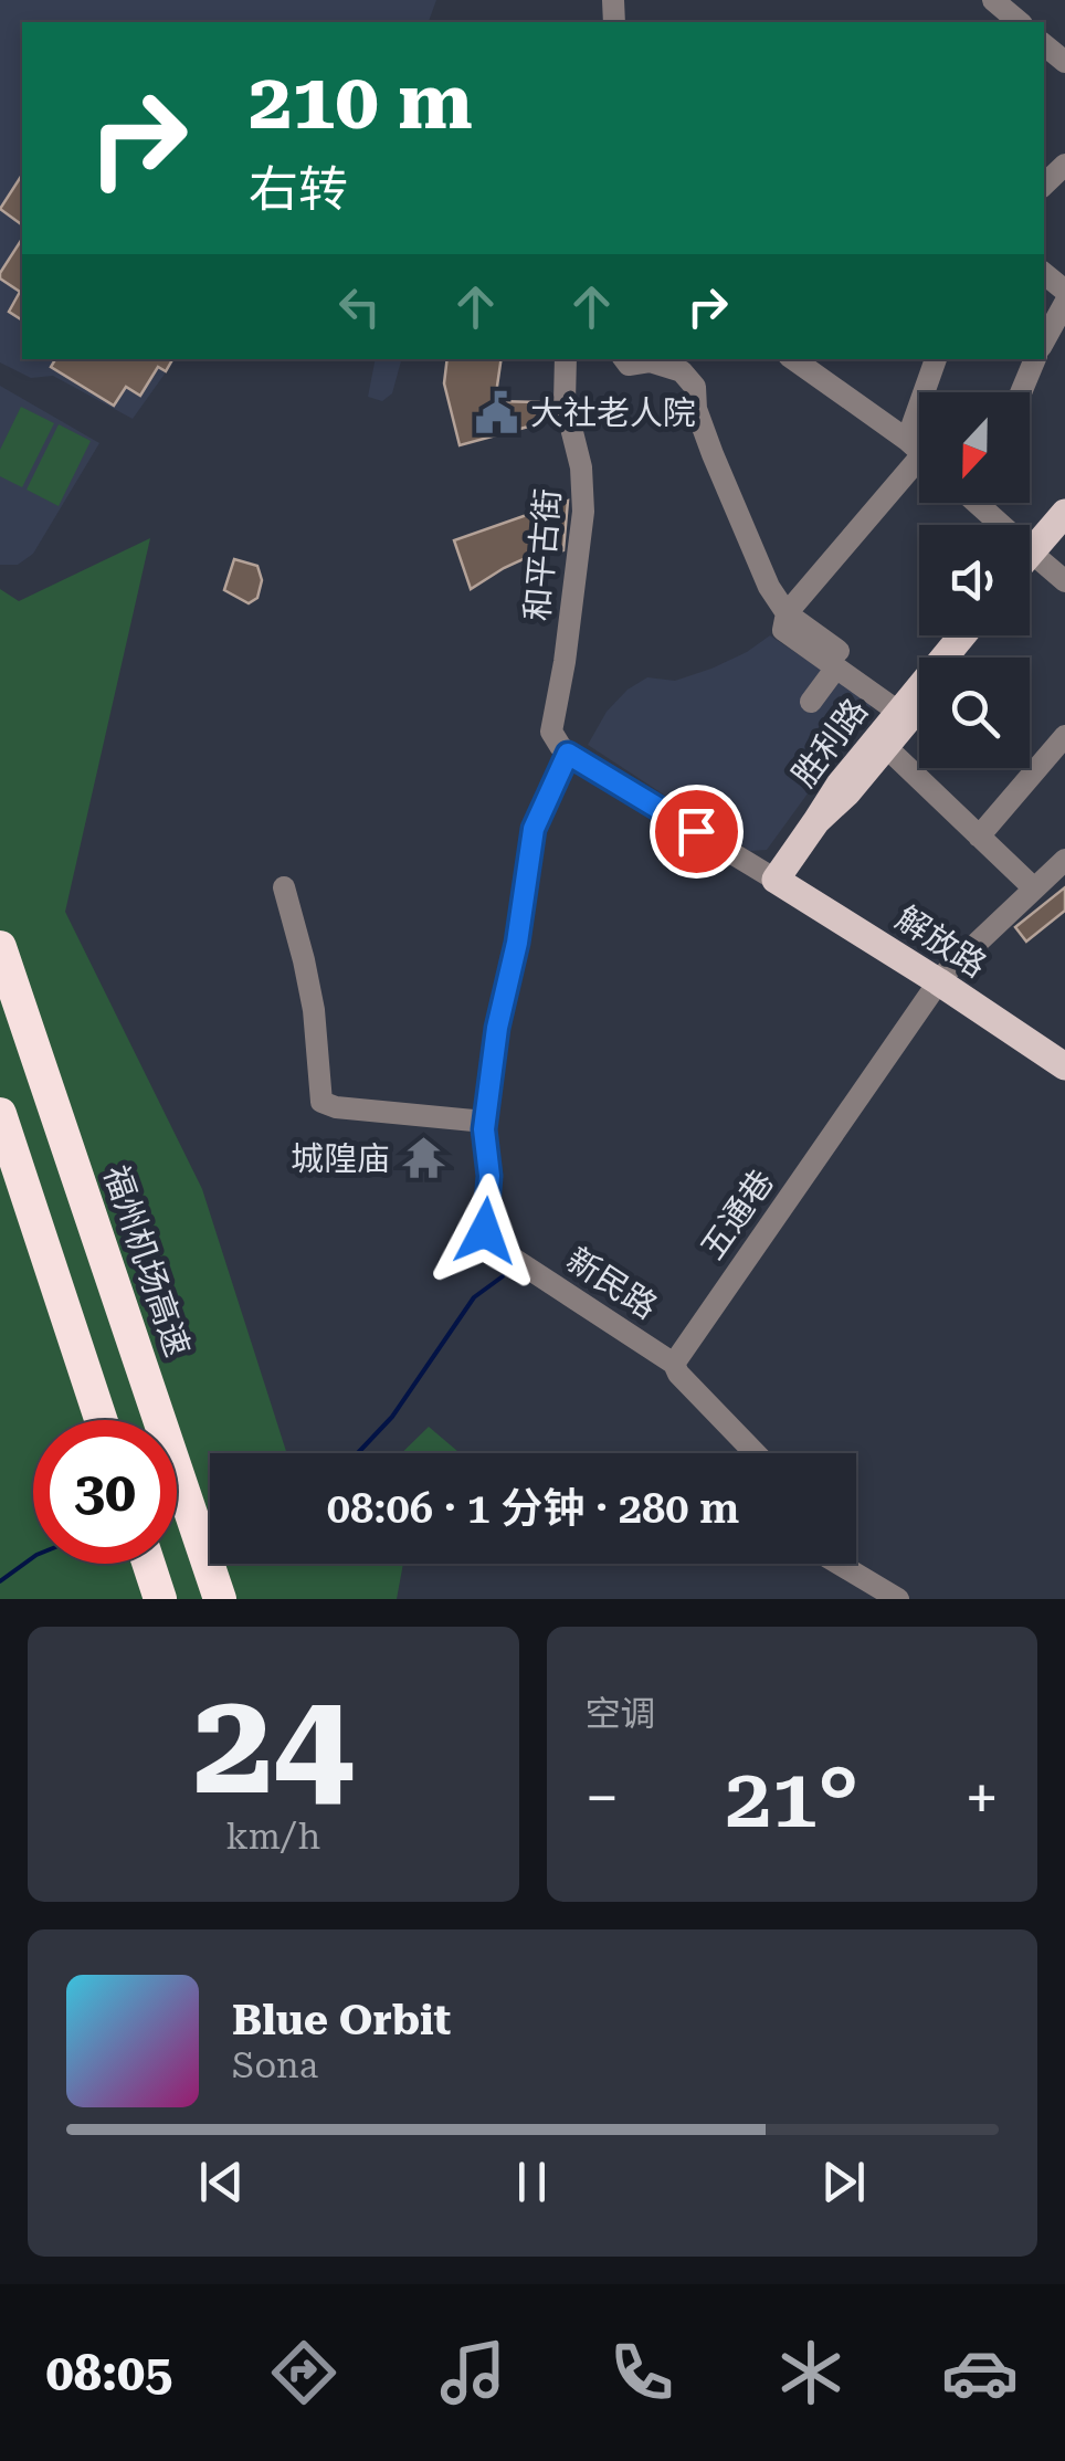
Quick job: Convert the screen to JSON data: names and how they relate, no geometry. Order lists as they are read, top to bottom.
{
  "streets": {
    "highway": ["福州机场高速"],
    "main road": ["胜利路", "解放路"],
    "street": ["和平古街", "五通巷", "新民路"]
  },
  "crossings": [
    ["和平古街", "新民路"],
    ["解放路", "五通巷"],
    ["五通巷", "新民路"]
  ],
  "places": {
    "public building": ["大社老人院"],
    "temple": ["城隍庙"]
  },
  "north": "bottom",
  "page": {
    "turn": ["210 m", "右转"],
    "limit": "30",
    "trip": "08:06 · 1 分钟 · 280 m",
    "tile": [
      ["24", "km/h"],
      "空调"
    ],
    "heat": ["−", "21°", "+"],
    "song": ["Blue Orbit", "Sona"],
    "tabs": "08:05"
  }
}
